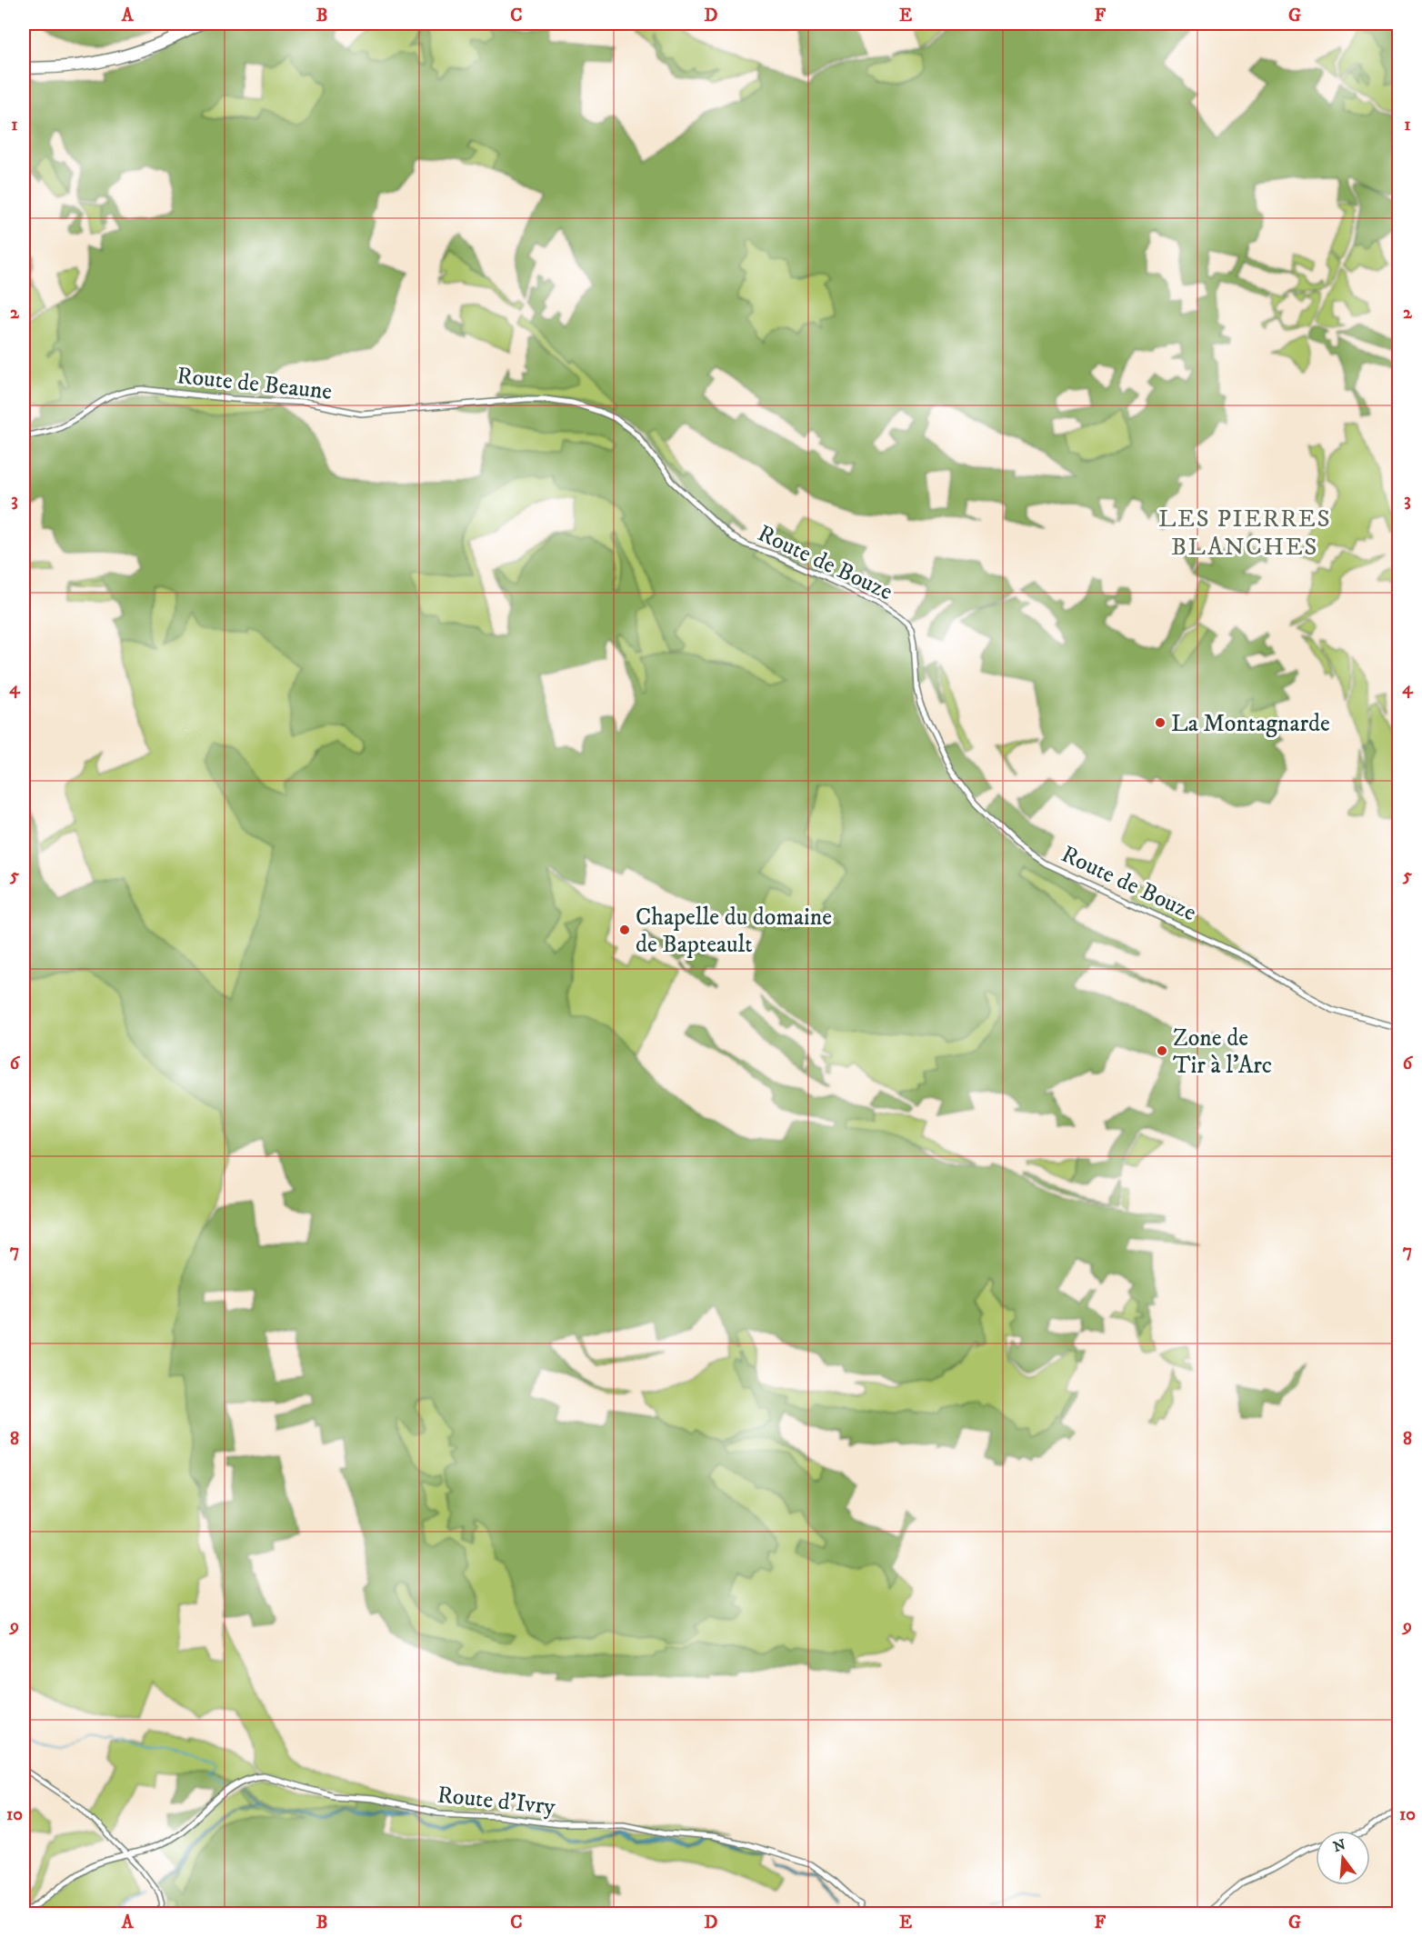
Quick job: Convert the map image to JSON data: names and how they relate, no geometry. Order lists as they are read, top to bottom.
{
  "streets": {
    "main road": ["Route de Beaune", "Route de Bouze", "Route d'Ivry"]
  },
  "crossings": [
    ["Route de Beaune", "Route de Bouze"]
  ],
  "districts": ["LES PIERRES BLANCHES"],
  "places": ["La Montagnarde", "Chapelle du domaine de Bapteault", "Zone de Tir à l'Arc"],
  "north": "top",
  "grid": {
    "columns": [
      "A",
      "B",
      "C",
      "D",
      "E",
      "F",
      "G"
    ],
    "rows": [
      "1",
      "2",
      "3",
      "4",
      "5",
      "6",
      "7",
      "8",
      "9",
      "10"
    ]
  }
}
